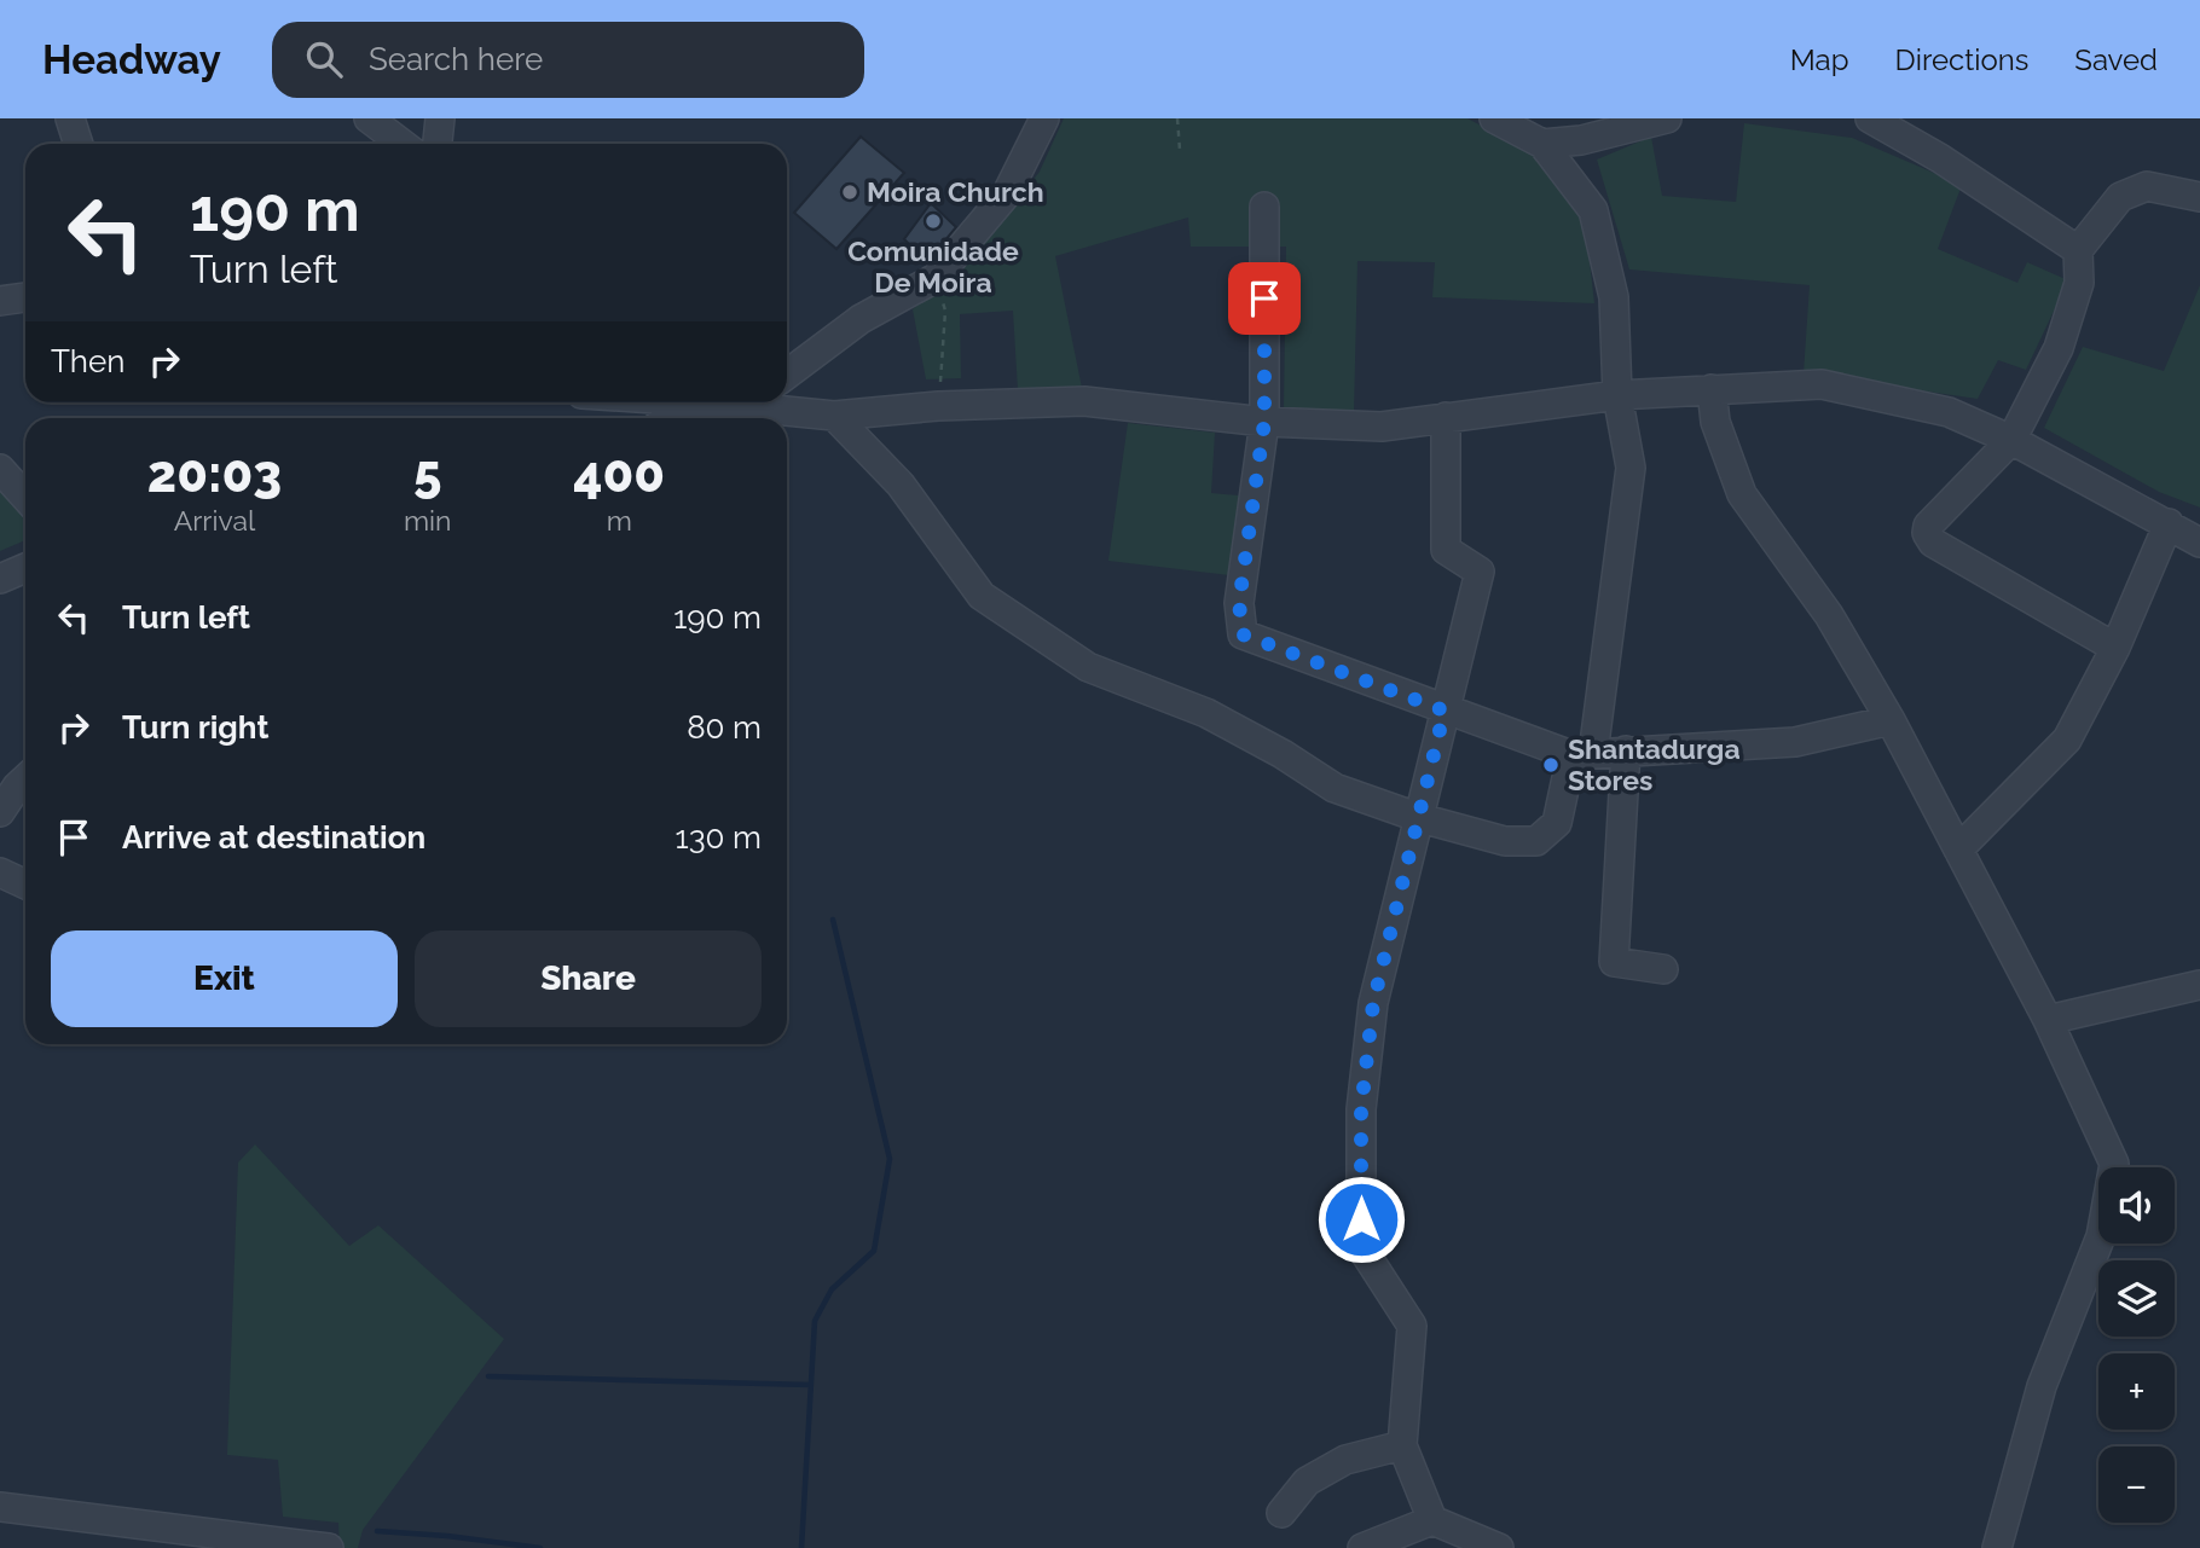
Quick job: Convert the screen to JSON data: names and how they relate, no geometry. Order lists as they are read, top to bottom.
{
  "places": ["Moira Church", "Comunidade De Moira", "Shantadurga Stores"],
  "page": {
    "header": "Headway",
    "search": "Search here",
    "nav": ["Map", "Directions", "Saved"],
    "turn": ["190 m", "Turn left"],
    "then": "Then",
    "eta": [
      "20:03",
      "Arrival",
      "5",
      "min",
      "400",
      "m"
    ],
    "list": [
      {
        "name": "Turn left",
        "value": "190 m"
      },
      {
        "name": "Turn right",
        "value": "80 m"
      },
      {
        "name": "Arrive at destination",
        "value": "130 m"
      }
    ],
    "buttons": ["Exit", "Share"],
    "map_buttons": ["+", "−"]
  }
}
